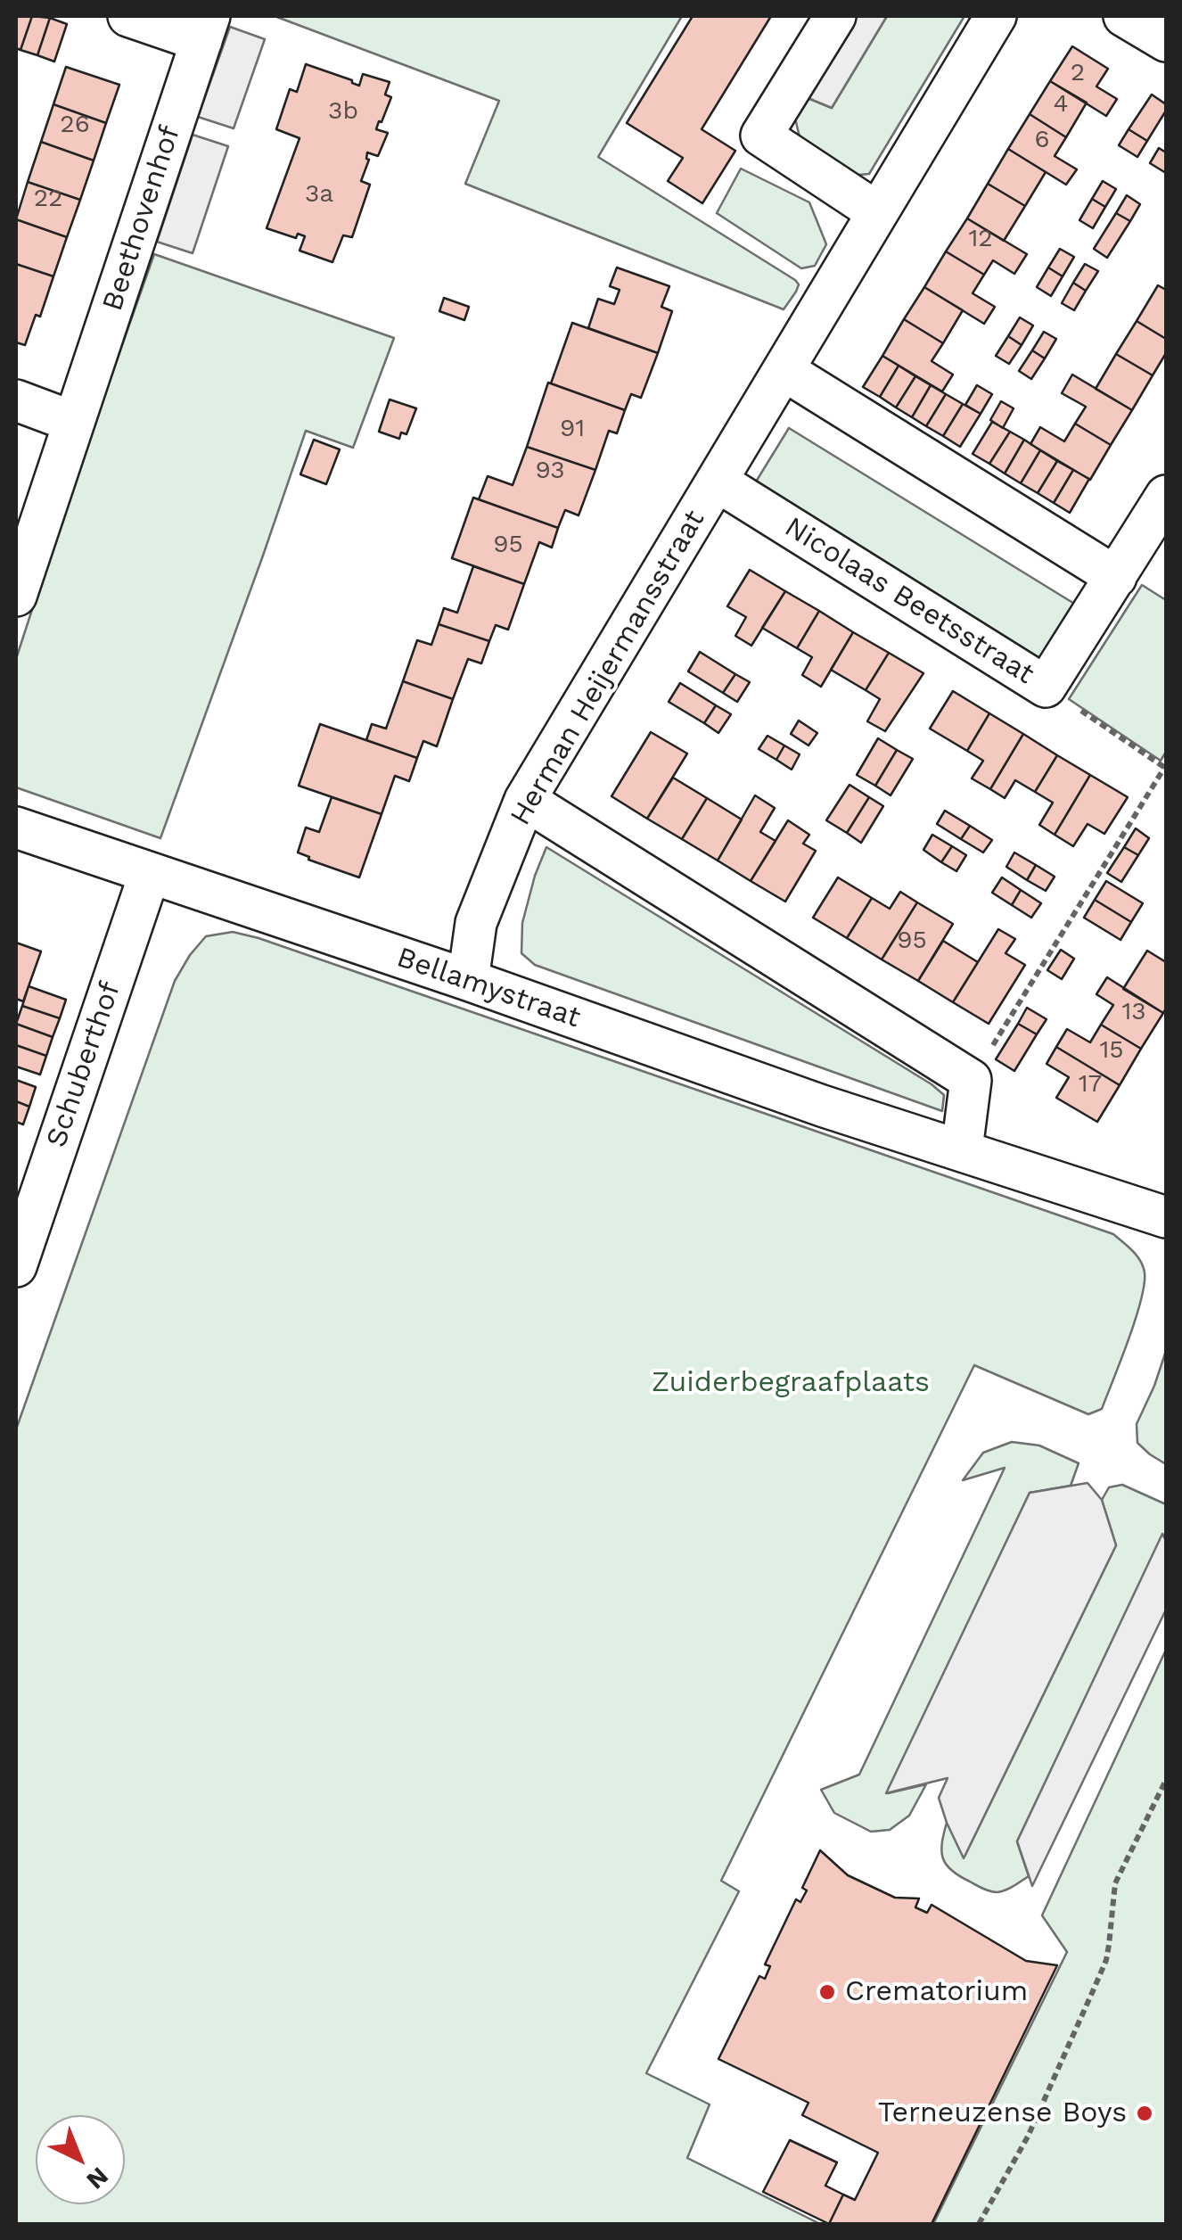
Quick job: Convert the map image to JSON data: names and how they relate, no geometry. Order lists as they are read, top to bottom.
{
  "streets": {
    "street": [
      "Beethovenhof",
      "Nicolaas Beetsstraat",
      "Herman Heijermansstraat",
      "Bellamystraat",
      "Schuberthof"
    ]
  },
  "crossings": [
    ["Nicolaas Beetsstraat", "Herman Heijermansstraat"],
    ["Herman Heijermansstraat", "Bellamystraat"],
    ["Bellamystraat", "Schuberthof"]
  ],
  "parks": ["Zuiderbegraafplaats"],
  "places": ["Crematorium", "Terneuzense Boys"],
  "house_numbers": [
    "2",
    "4",
    "3b",
    "26",
    "6",
    "3a",
    "22",
    "12",
    "91",
    "93",
    "95",
    "95",
    "13",
    "15",
    "17"
  ],
  "north": "bottom right"
}
